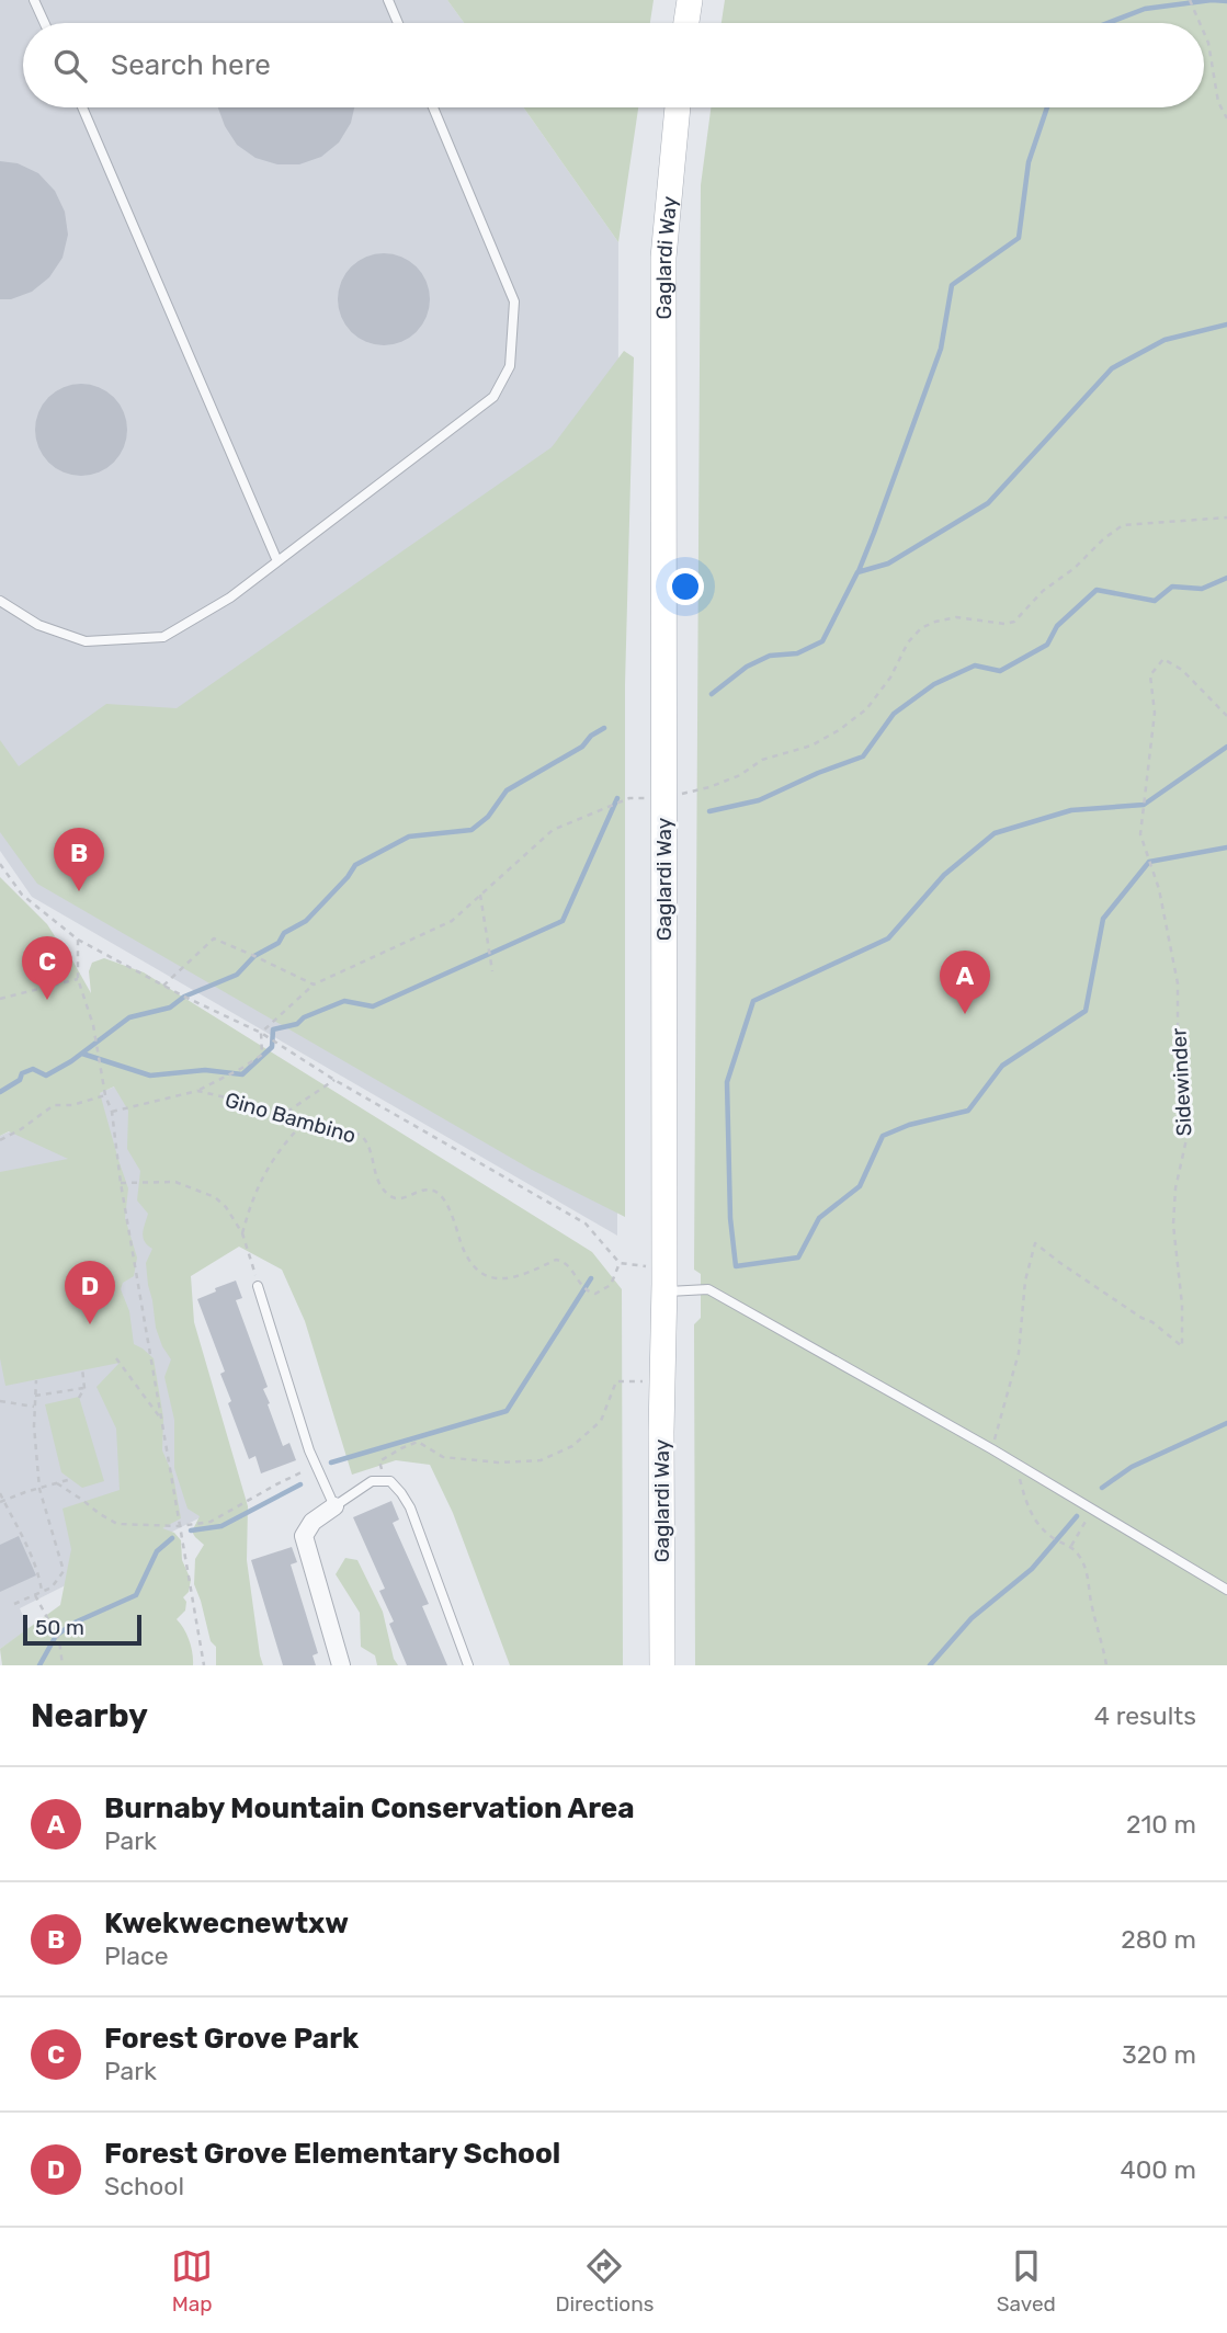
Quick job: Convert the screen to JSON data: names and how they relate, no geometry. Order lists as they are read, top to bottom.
{
  "streets": {
    "main road": ["Gaglardi Way"],
    "path": ["Sidewinder", "Gino Bambino"]
  },
  "scale_bar": "50 m",
  "page": {
    "search": "Search here",
    "pins": [
      "B",
      "C",
      "A",
      "D"
    ],
    "scale": "50 m",
    "heading": ["Nearby", "4 results"],
    "list": [
      {
        "mark": "A",
        "name": "Burnaby Mountain Conservation Area",
        "note": "Park",
        "value": "210 m"
      },
      {
        "mark": "B",
        "name": "Kwekwecnewtxw",
        "note": "Place",
        "value": "280 m"
      },
      {
        "mark": "C",
        "name": "Forest Grove Park",
        "note": "Park",
        "value": "320 m"
      },
      {
        "mark": "D",
        "name": "Forest Grove Elementary School",
        "note": "School",
        "value": "400 m"
      }
    ],
    "nav": ["Map", "Directions", "Saved"]
  }
}
